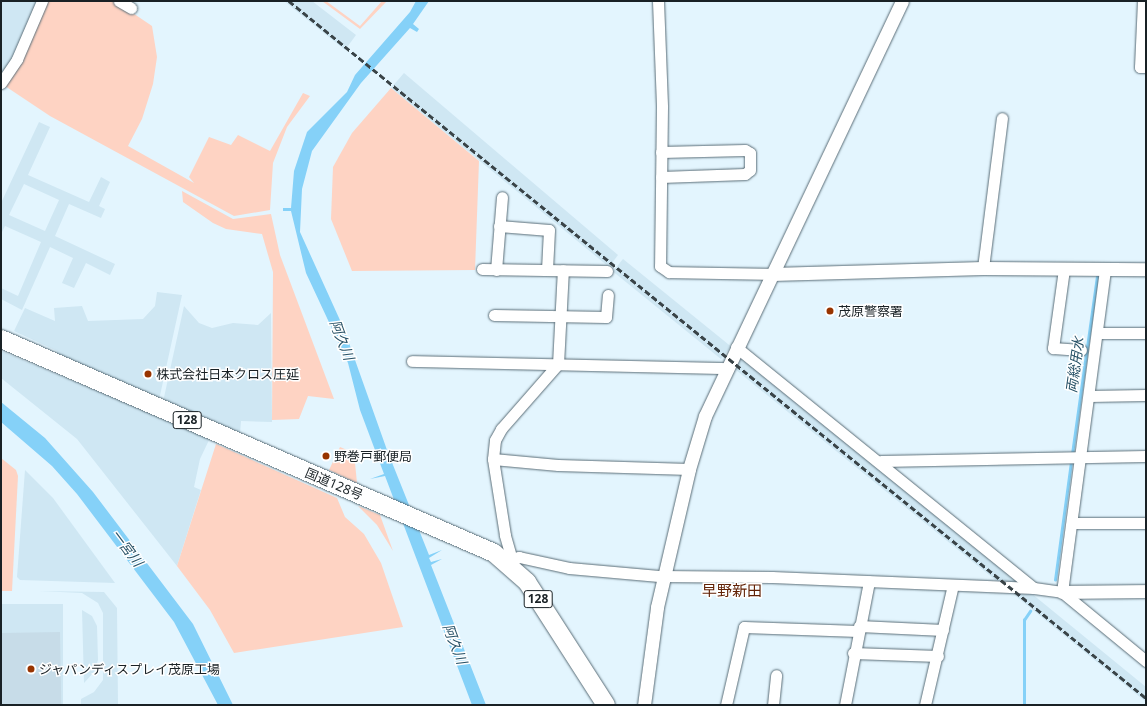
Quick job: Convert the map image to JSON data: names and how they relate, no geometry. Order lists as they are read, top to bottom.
{
  "streets": {
    "highway": ["128", "国道128号"]
  },
  "districts": ["早野新田"],
  "water": ["阿久川", "両総用水", "一宮川"],
  "places": [
    "茂原警察署",
    "株式会社日本クロス圧延",
    "野巻戸郵便局",
    "ジャパンディスプレイ茂原工場"
  ]
}
